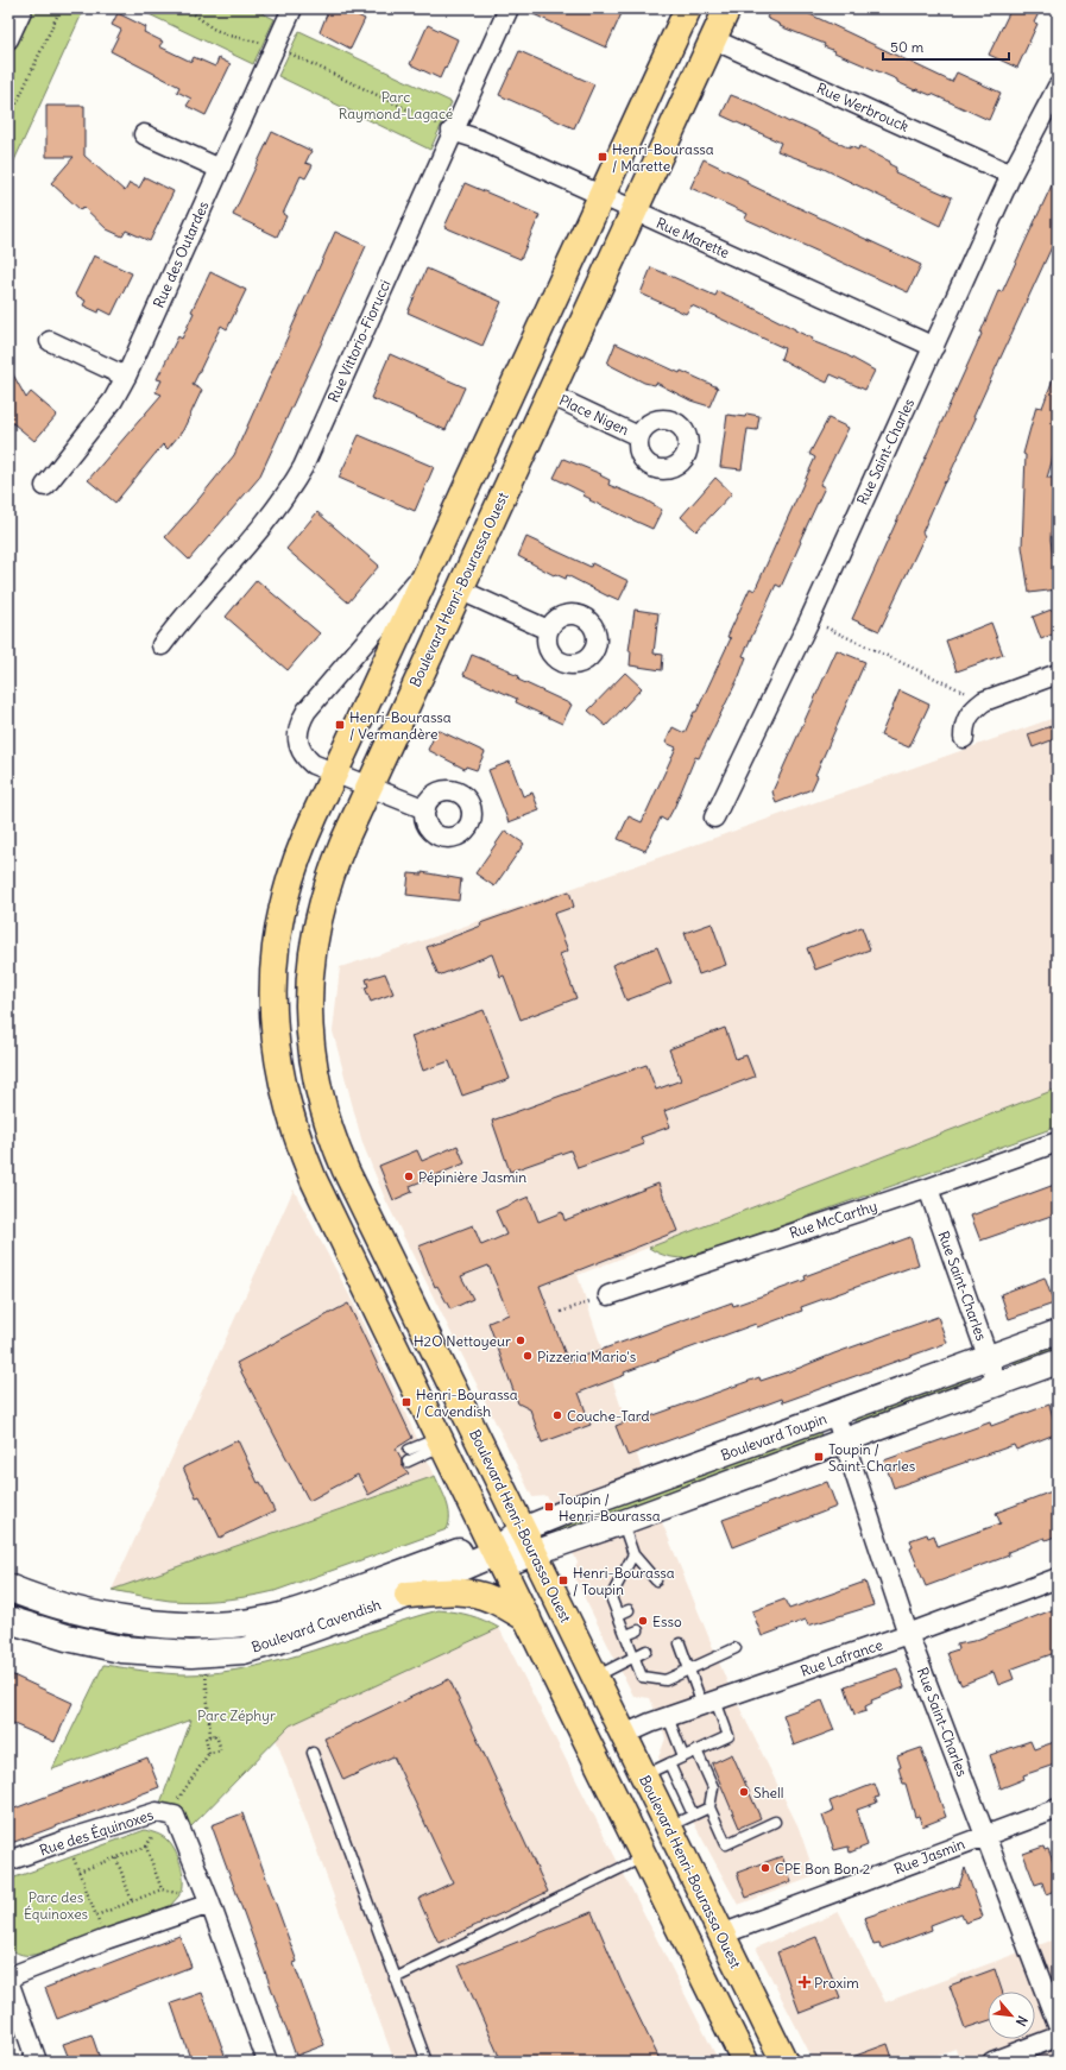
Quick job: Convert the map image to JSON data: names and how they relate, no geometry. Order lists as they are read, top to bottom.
{
  "streets": {
    "main road": ["Boulevard Henri-Bourassa Ouest", "Boulevard Toupin", "Boulevard Cavendish"],
    "street": [
      "Rue Werbrouck",
      "Rue Marette",
      "Rue des Outardes",
      "Rue Vittorio-Fiorucci",
      "Place Nigen",
      "Rue Saint-Charles",
      "Rue McCarthy",
      "Rue Lafrance",
      "Rue des Équinoxes",
      "Rue Jasmin"
    ]
  },
  "crossings": [
    ["Rue Werbrouck", "Rue Saint-Charles"],
    ["Rue Werbrouck", "Boulevard Henri-Bourassa Ouest"],
    ["Rue Marette", "Rue Vittorio-Fiorucci"],
    ["Rue Marette", "Rue Saint-Charles"],
    ["Rue Marette", "Boulevard Henri-Bourassa Ouest"],
    ["Place Nigen", "Boulevard Henri-Bourassa Ouest"],
    ["Rue Saint-Charles", "Rue McCarthy"],
    ["Rue Saint-Charles", "Boulevard Toupin"],
    ["Rue Saint-Charles", "Rue Lafrance"],
    ["Rue Saint-Charles", "Rue Jasmin"],
    ["Boulevard Henri-Bourassa Ouest", "Boulevard Toupin"],
    ["Boulevard Henri-Bourassa Ouest", "Rue Lafrance"],
    ["Boulevard Henri-Bourassa Ouest", "Rue Jasmin"],
    ["Boulevard Toupin", "Boulevard Cavendish"]
  ],
  "parks": ["Parc Raymond-Lagacé", "Parc Zéphyr", "Parc des Équinoxes"],
  "places": {
    "transit": [
      "Henri-Bourassa / Marette",
      "Henri-Bourassa / Vermandère",
      "Henri-Bourassa / Cavendish",
      "Toupin / Saint-Charles",
      "Toupin / Henri-Bourassa",
      "Henri-Bourassa / Toupin"
    ],
    "other": [
      "Pépinière Jasmin",
      "H2O Nettoyeur",
      "Pizzeria Mario's",
      "Couche-Tard",
      "Esso",
      "Shell",
      "CPE Bon Bon 2"
    ],
    "health": ["Proxim"]
  },
  "scale_bar": "50 m",
  "north": "bottom right"
}
